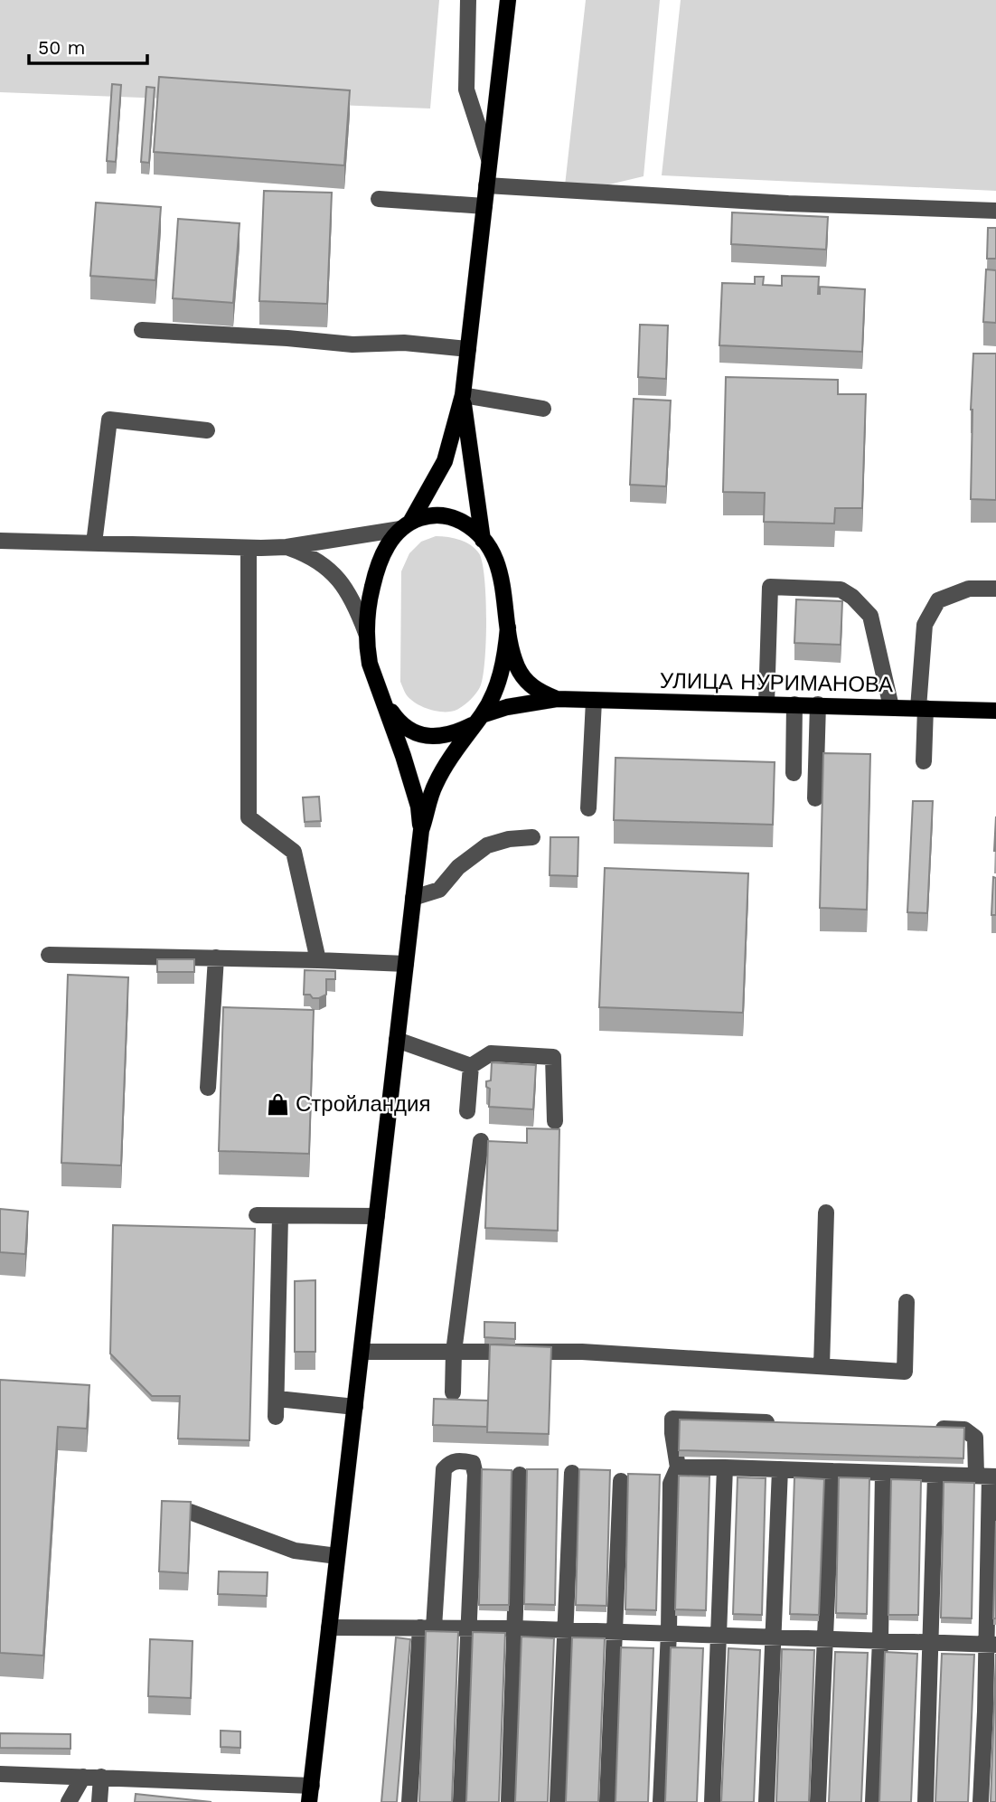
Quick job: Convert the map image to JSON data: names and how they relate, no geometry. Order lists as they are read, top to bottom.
{
  "streets": {
    "main road": ["УЛИЦА НУРИМАНОВА"]
  },
  "places": {
    "shop": ["Стройландия"]
  },
  "scale_bar": "50 m"
}
